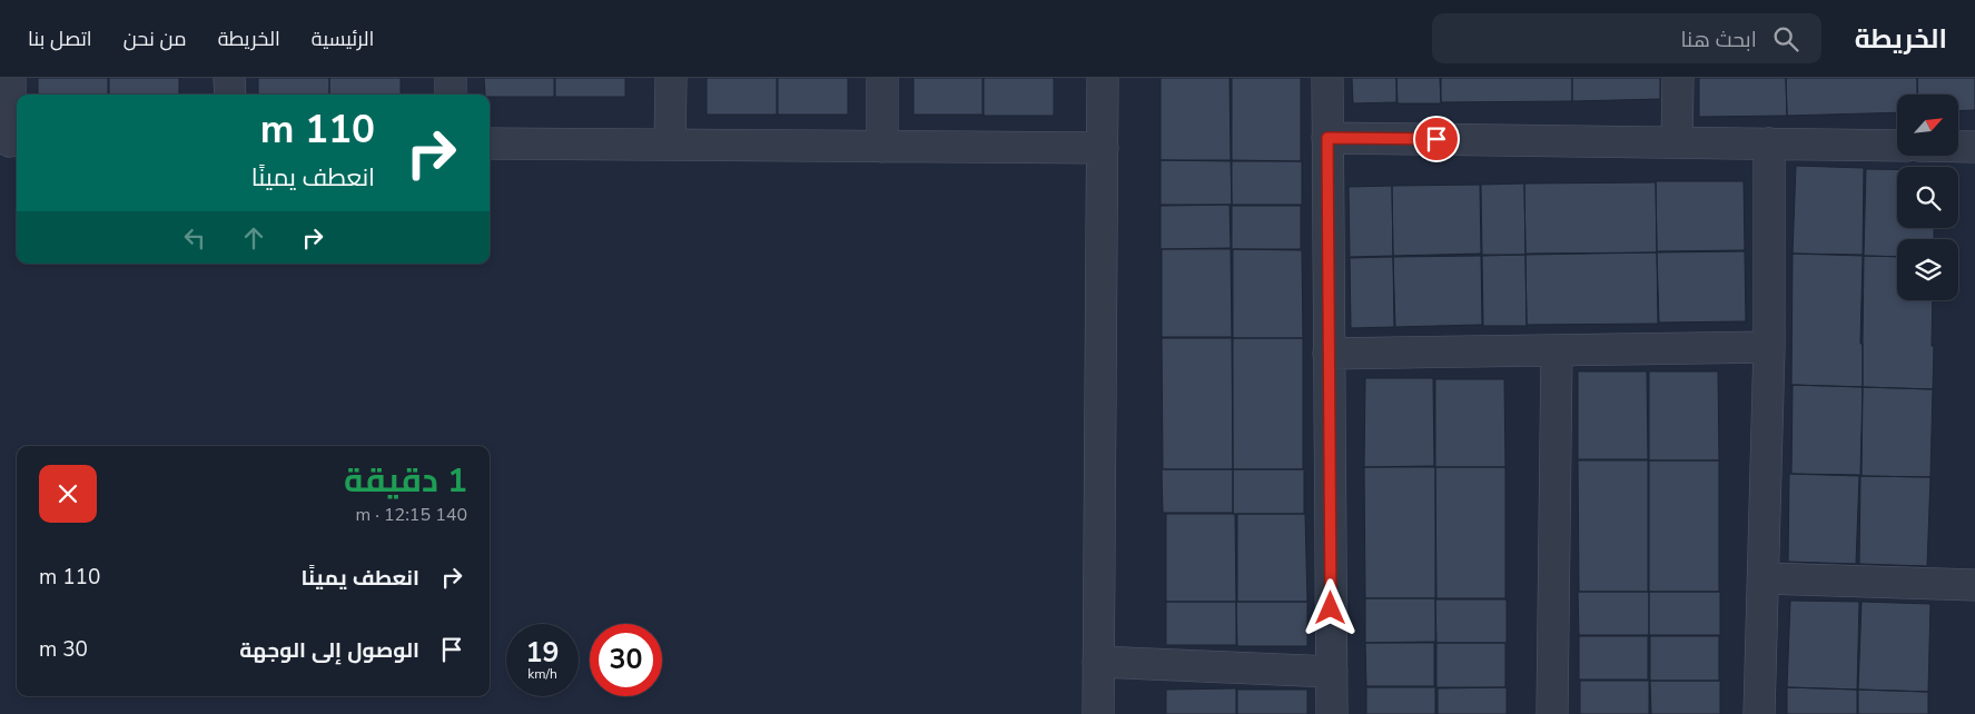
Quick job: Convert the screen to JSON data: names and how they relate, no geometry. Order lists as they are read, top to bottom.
{
  "north": "top right",
  "page": {
    "header": "الخريطة",
    "search": "ابحث هنا",
    "nav": [
      "الرئيسية",
      "الخريطة",
      "من نحن",
      "اتصل بنا"
    ],
    "turn": ["110 m", "انعطف يمينًا"],
    "heading": ["1 دقيقة", "140 m · 12:15"],
    "list": [
      {
        "name": "انعطف يمينًا",
        "value": "110 m"
      },
      {
        "name": "الوصول إلى الوجهة",
        "value": "30 m"
      }
    ],
    "speed": "19 km/h",
    "limit": "30"
  }
}
